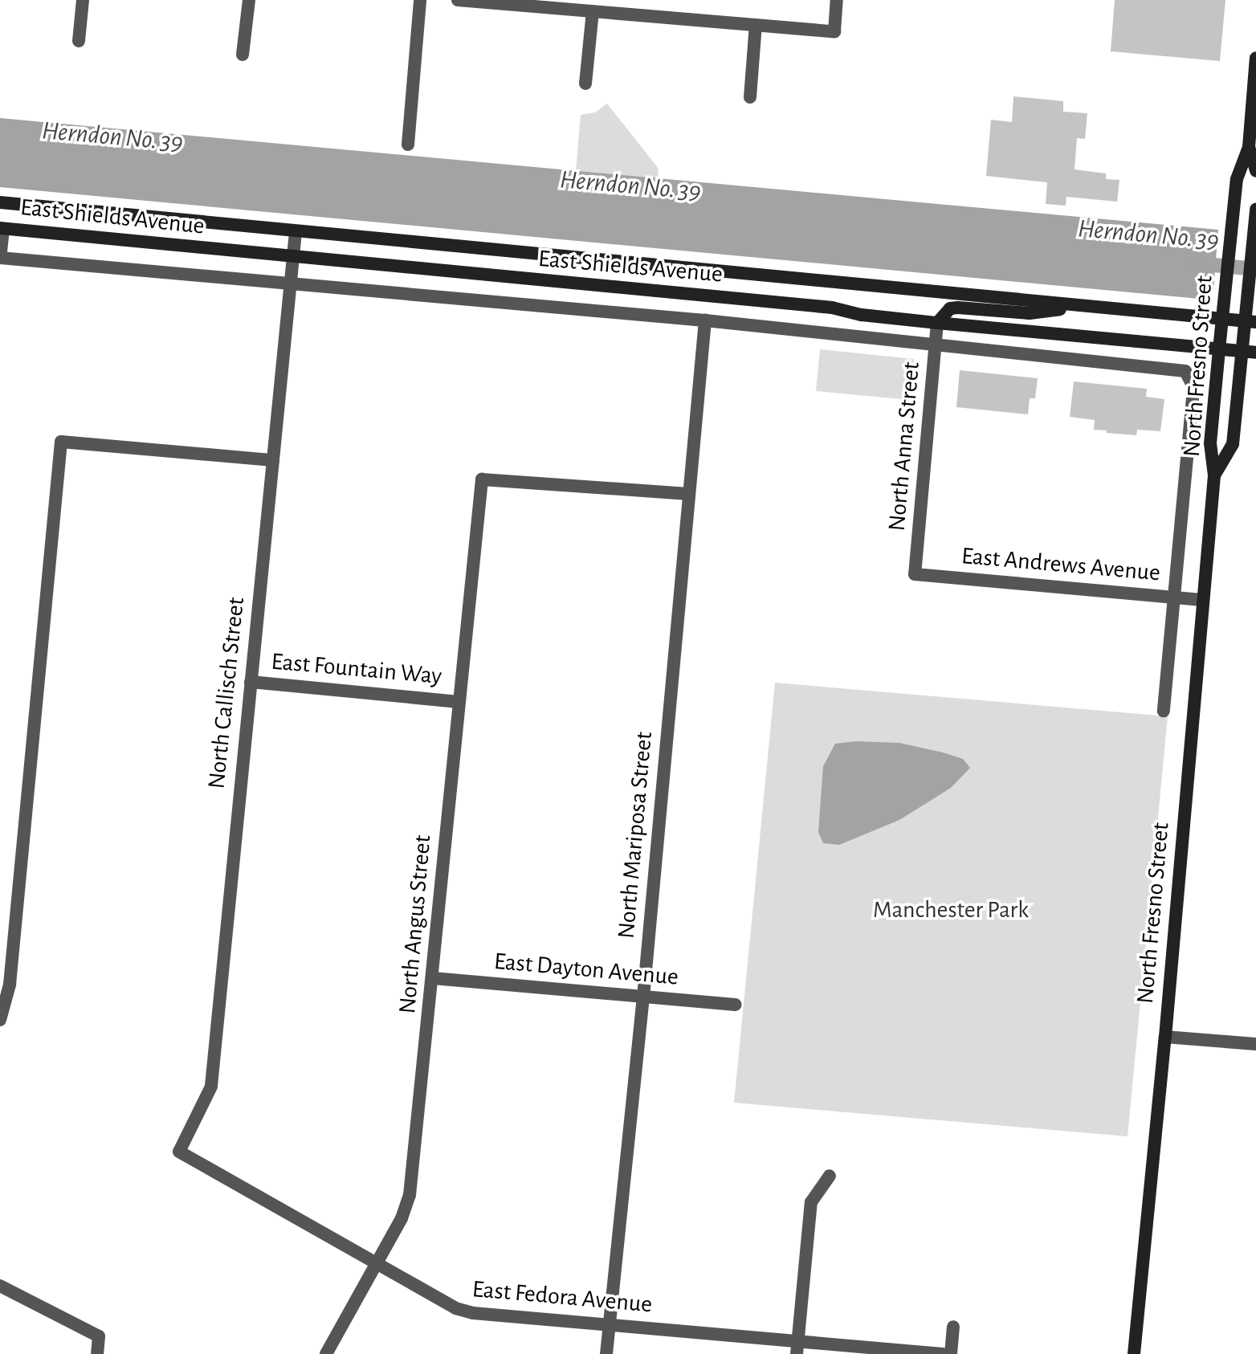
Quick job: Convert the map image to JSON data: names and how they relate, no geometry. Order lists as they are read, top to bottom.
{
  "streets": {
    "main road": ["East Shields Avenue", "North Fresno Street"],
    "street": [
      "North Anna Street",
      "East Andrews Avenue",
      "East Fountain Way",
      "North Callisch Street",
      "North Mariposa Street",
      "North Angus Street",
      "East Dayton Avenue",
      "East Fedora Avenue"
    ]
  },
  "crossings": [
    ["East Shields Avenue", "North Fresno Street"],
    ["East Shields Avenue", "North Anna Street"],
    ["East Shields Avenue", "North Callisch Street"],
    ["North Fresno Street", "East Andrews Avenue"],
    ["North Anna Street", "East Andrews Avenue"],
    ["East Fountain Way", "North Callisch Street"],
    ["East Fountain Way", "North Angus Street"],
    ["North Callisch Street", "East Fedora Avenue"],
    ["North Mariposa Street", "North Angus Street"],
    ["North Mariposa Street", "East Dayton Avenue"],
    ["North Mariposa Street", "East Fedora Avenue"],
    ["North Angus Street", "East Dayton Avenue"],
    ["North Angus Street", "East Fedora Avenue"]
  ],
  "water": ["Herndon No. 39"],
  "parks": ["Manchester Park"]
}
